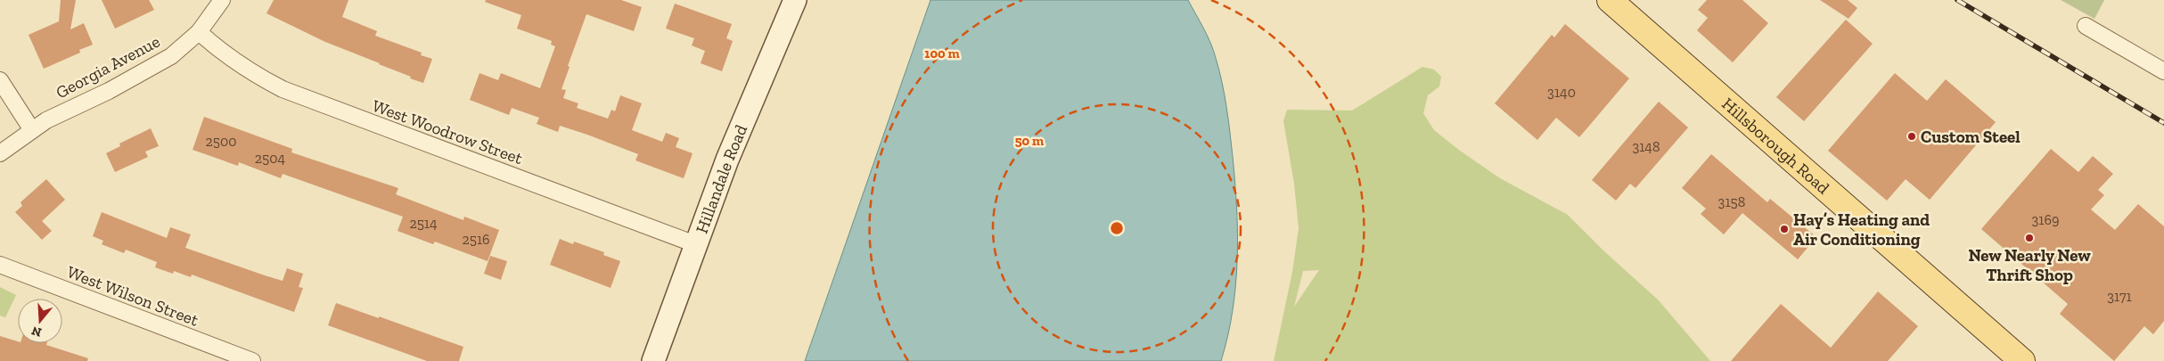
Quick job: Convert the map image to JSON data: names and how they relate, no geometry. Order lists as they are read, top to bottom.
{
  "streets": {
    "main road": ["Hillsborough Road", "Hillandale Road"],
    "street": ["Georgia Avenue", "West Woodrow Street", "West Wilson Street"]
  },
  "crossings": [
    ["Georgia Avenue", "West Woodrow Street"],
    ["West Woodrow Street", "Hillandale Road"]
  ],
  "places": ["Custom Steel", "Hay’s Heating and Air Conditioning", "New Nearly New Thrift Shop"],
  "house_numbers": [
    "3140",
    "2500",
    "3148",
    "2504",
    "3158",
    "3169",
    "2514",
    "2516",
    "3171"
  ],
  "north": "bottom",
  "rings": ["100 m", "50 m"]
}
